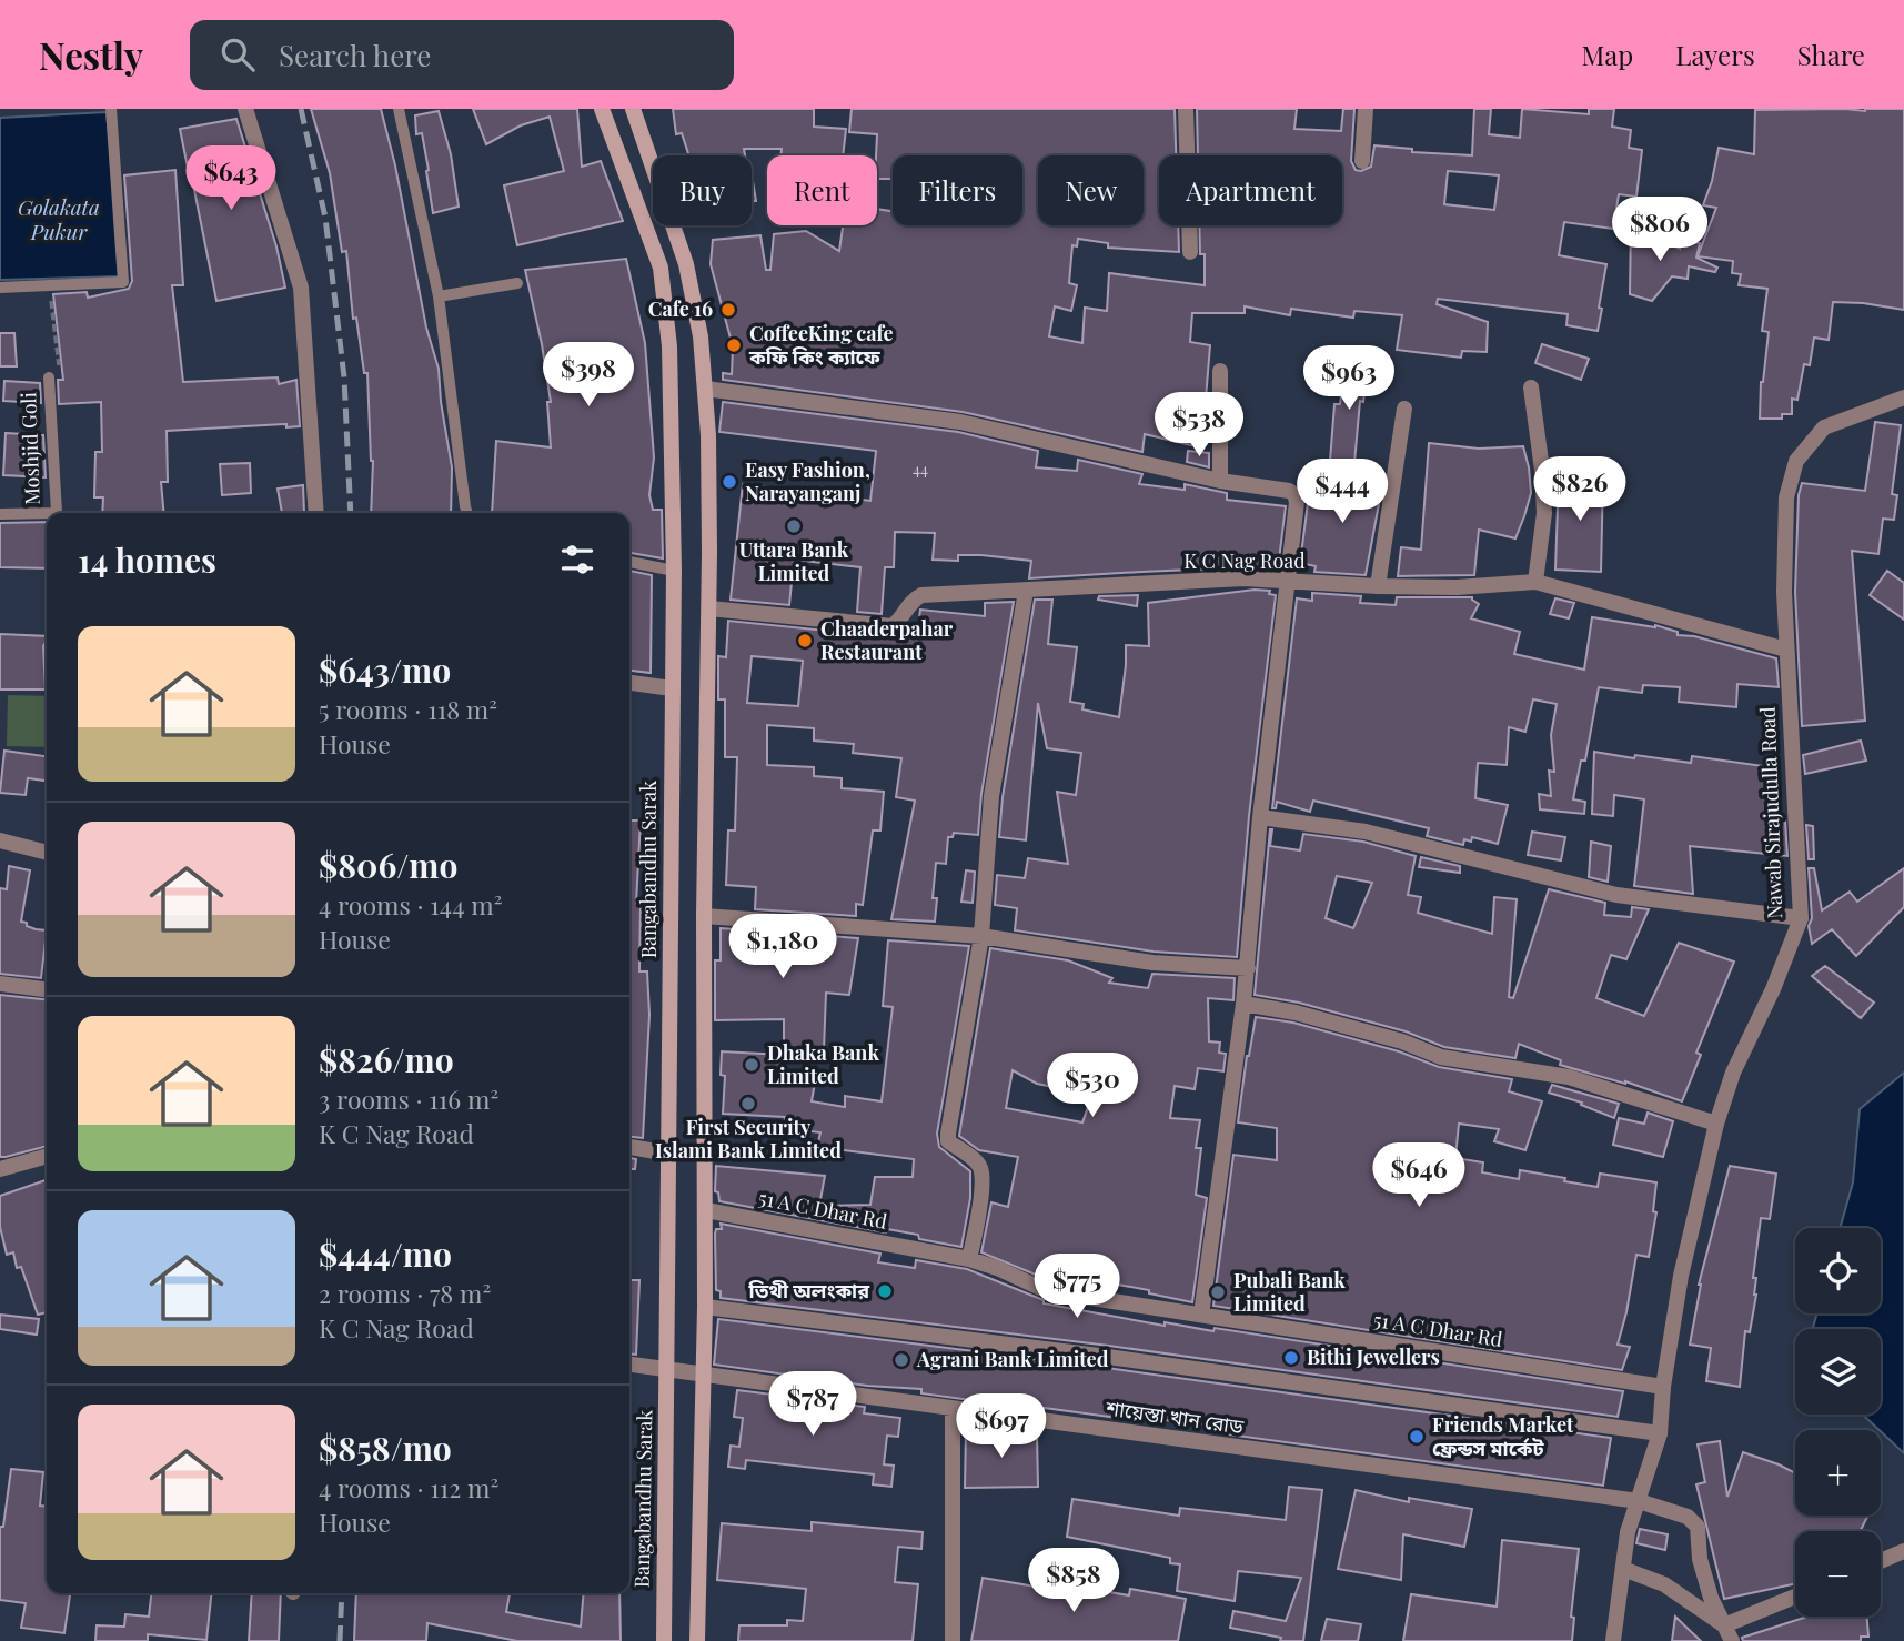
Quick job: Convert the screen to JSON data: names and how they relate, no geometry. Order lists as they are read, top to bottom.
{
  "streets": {
    "main road": ["Bangabandhu Sarak"],
    "street": [
      "K C Nag Road",
      "Nawab Sirajudulla Road",
      "51 A C Dhar Rd",
      "শায়েস্তা খান রোড"
    ],
    "lane": ["Moshjid Goli"]
  },
  "crossings": [
    ["K C Nag Road", "Nawab Sirajudulla Road"],
    ["Nawab Sirajudulla Road", "51 A C Dhar Rd"],
    ["Nawab Sirajudulla Road", "শায়েস্তা খান রোড"],
    ["Bangabandhu Sarak", "শায়েস্তা খান রোড"]
  ],
  "water": ["Golakata Pukur"],
  "places": [
    "Cafe 16",
    "CoffeeKing cafe কফি কিং ক্যাফে",
    "Easy Fashion, Narayanganj",
    "Uttara Bank Limited",
    "Chaaderpahar Restaurant",
    "Dhaka Bank Limited",
    "First Security Islami Bank Limited",
    "তিথী অলংকার",
    "Pubali Bank Limited",
    "Bithi Jewellers",
    "Agrani Bank Limited",
    "Friends Market ফ্রেন্ডস মার্কেট"
  ],
  "house_numbers": ["44"],
  "page": {
    "header": "Nestly",
    "search": "Search here",
    "nav": ["Map", "Layers", "Share"],
    "price": [
      "$643",
      "$806",
      "$398",
      "$963",
      "$538",
      "$826",
      "$444",
      "$1,180",
      "$530",
      "$646",
      "$775",
      "$787",
      "$697",
      "$858"
    ],
    "chip": [
      "Buy",
      "Rent",
      "Filters",
      "New",
      "Apartment"
    ],
    "heading": "14 homes",
    "list": [
      {
        "name": "$643/mo",
        "note": "5 rooms · 118 m² · House"
      },
      {
        "name": "$806/mo",
        "note": "4 rooms · 144 m² · House"
      },
      {
        "name": "$826/mo",
        "note": "3 rooms · 116 m² · K C Nag Road"
      },
      {
        "name": "$444/mo",
        "note": "2 rooms · 78 m² · K C Nag Road"
      },
      {
        "name": "$858/mo",
        "note": "4 rooms · 112 m² · House"
      }
    ],
    "map_buttons": ["+", "−"]
  }
}
